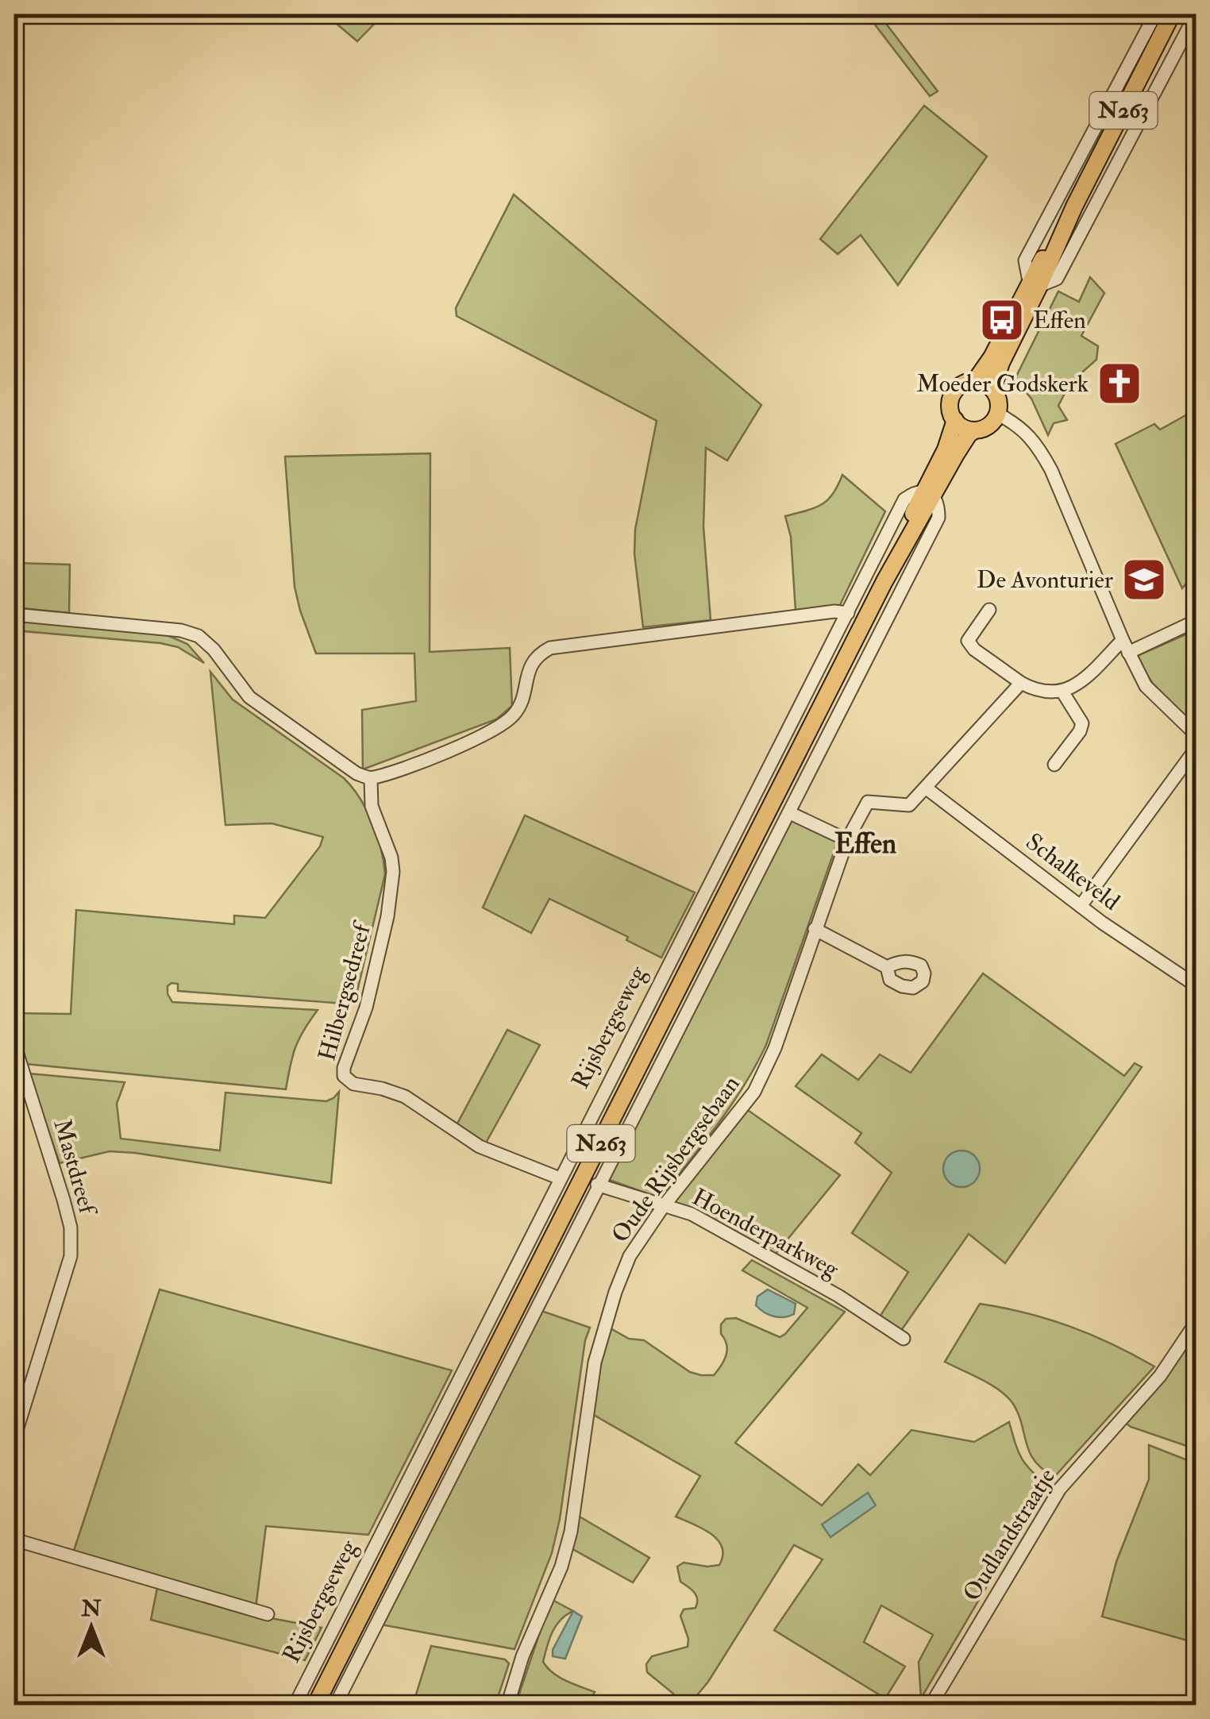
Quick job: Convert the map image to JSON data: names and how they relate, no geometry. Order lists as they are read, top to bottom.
{
  "streets": {
    "main road": ["N263", "Rijsbergseweg"],
    "street": [
      "Schalkeveld",
      "Hilbergsedreef",
      "Oude Rijsbergsebaan",
      "Mastdreef",
      "Hoenderparkweg",
      "Oudlandstraatje"
    ]
  },
  "crossings": [
    ["N263", "Rijsbergseweg"],
    ["Schalkeveld", "Oude Rijsbergsebaan"],
    ["Hilbergsedreef", "Rijsbergseweg"],
    ["Oude Rijsbergsebaan", "Hoenderparkweg"]
  ],
  "districts": ["Effen"],
  "places": {
    "bus stop": ["Effen"],
    "church": ["Moeder Godskerk"],
    "school or university": ["De Avonturier"]
  },
  "north": "top"
}
